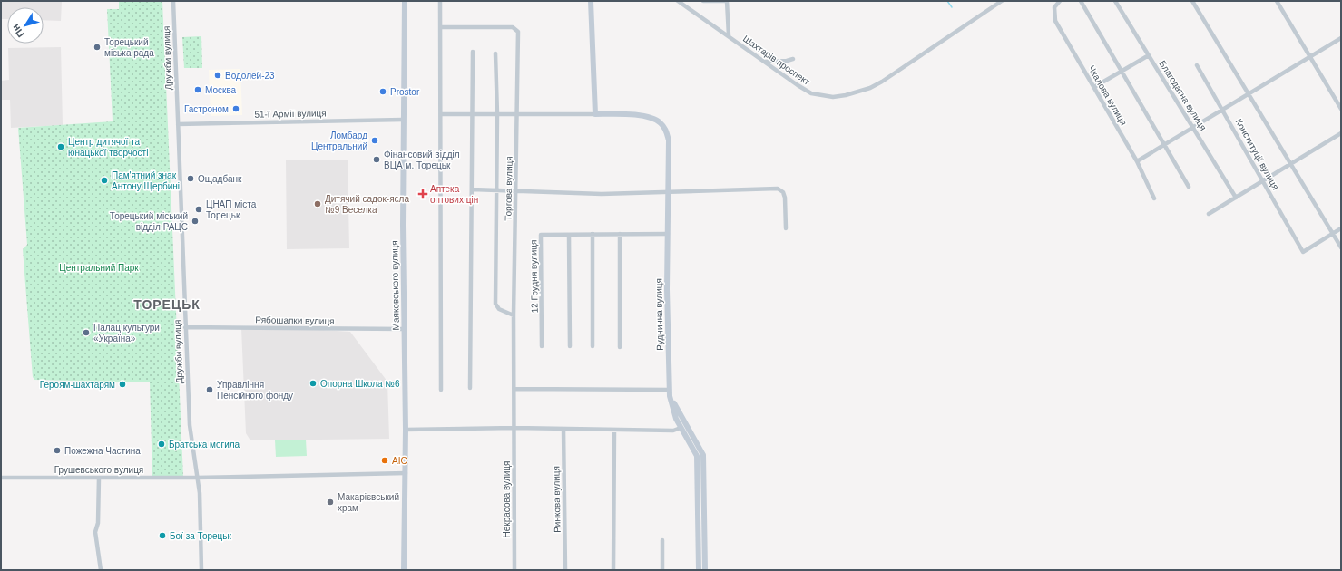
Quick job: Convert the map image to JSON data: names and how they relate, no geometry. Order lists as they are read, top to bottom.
{
  "streets": {
    "main road": ["Маяковського вулиця", "Руднична вулиця"],
    "street": [
      "Дружби вулиця",
      "Шахтарів проспект",
      "Чкалова вулиця",
      "Благодатна вулиця",
      "51-ї Армії вулиця",
      "Конституції вулиця",
      "Торгова вулиця",
      "12 Грудня вулиця",
      "Рябошапки вулиця",
      "Грушевського вулиця",
      "Некрасова вулиця",
      "Ринкова вулиця"
    ]
  },
  "crossings": [
    ["Дружби вулиця", "51-ї Армії вулиця"],
    ["Дружби вулиця", "Рябошапки вулиця"],
    ["Дружби вулиця", "Грушевського вулиця"],
    ["51-ї Армії вулиця", "Маяковського вулиця"],
    ["Торгова вулиця", "Руднична вулиця"],
    ["Торгова вулиця", "Некрасова вулиця"],
    ["12 Грудня вулиця", "Руднична вулиця"],
    ["Маяковського вулиця", "Рябошапки вулиця"],
    ["Маяковського вулиця", "Грушевського вулиця"]
  ],
  "districts": ["ТОРЕЦЬК"],
  "parks": ["Центральний Парк"],
  "places": {
    "other": [
      "Торецький міська рада",
      "Водолей-23",
      "Москва",
      "Prostor",
      "Гастроном",
      "Ломбард Центральний",
      "Центр дитячої та юнацької творчості",
      "Фінансовий відділ ВЦА м. Торецьк",
      "Ощадбанк",
      "Пам'ятний знак Антону Щербині",
      "Дитячий садок-ясла №9 Веселка",
      "ЦНАП міста Торецьк",
      "Торецький міський відділ РАЦС",
      "Палац культури «Україна»",
      "Опорна Школа №6",
      "Героям-шахтарям",
      "Управління Пенсійного фонду",
      "Братська мoгила",
      "Пожежна Частина",
      "АІС",
      "Макарієвський храм",
      "Бої за Торецьк"
    ],
    "health": ["Аптека оптових цін"]
  },
  "north": "bottom left"
}
